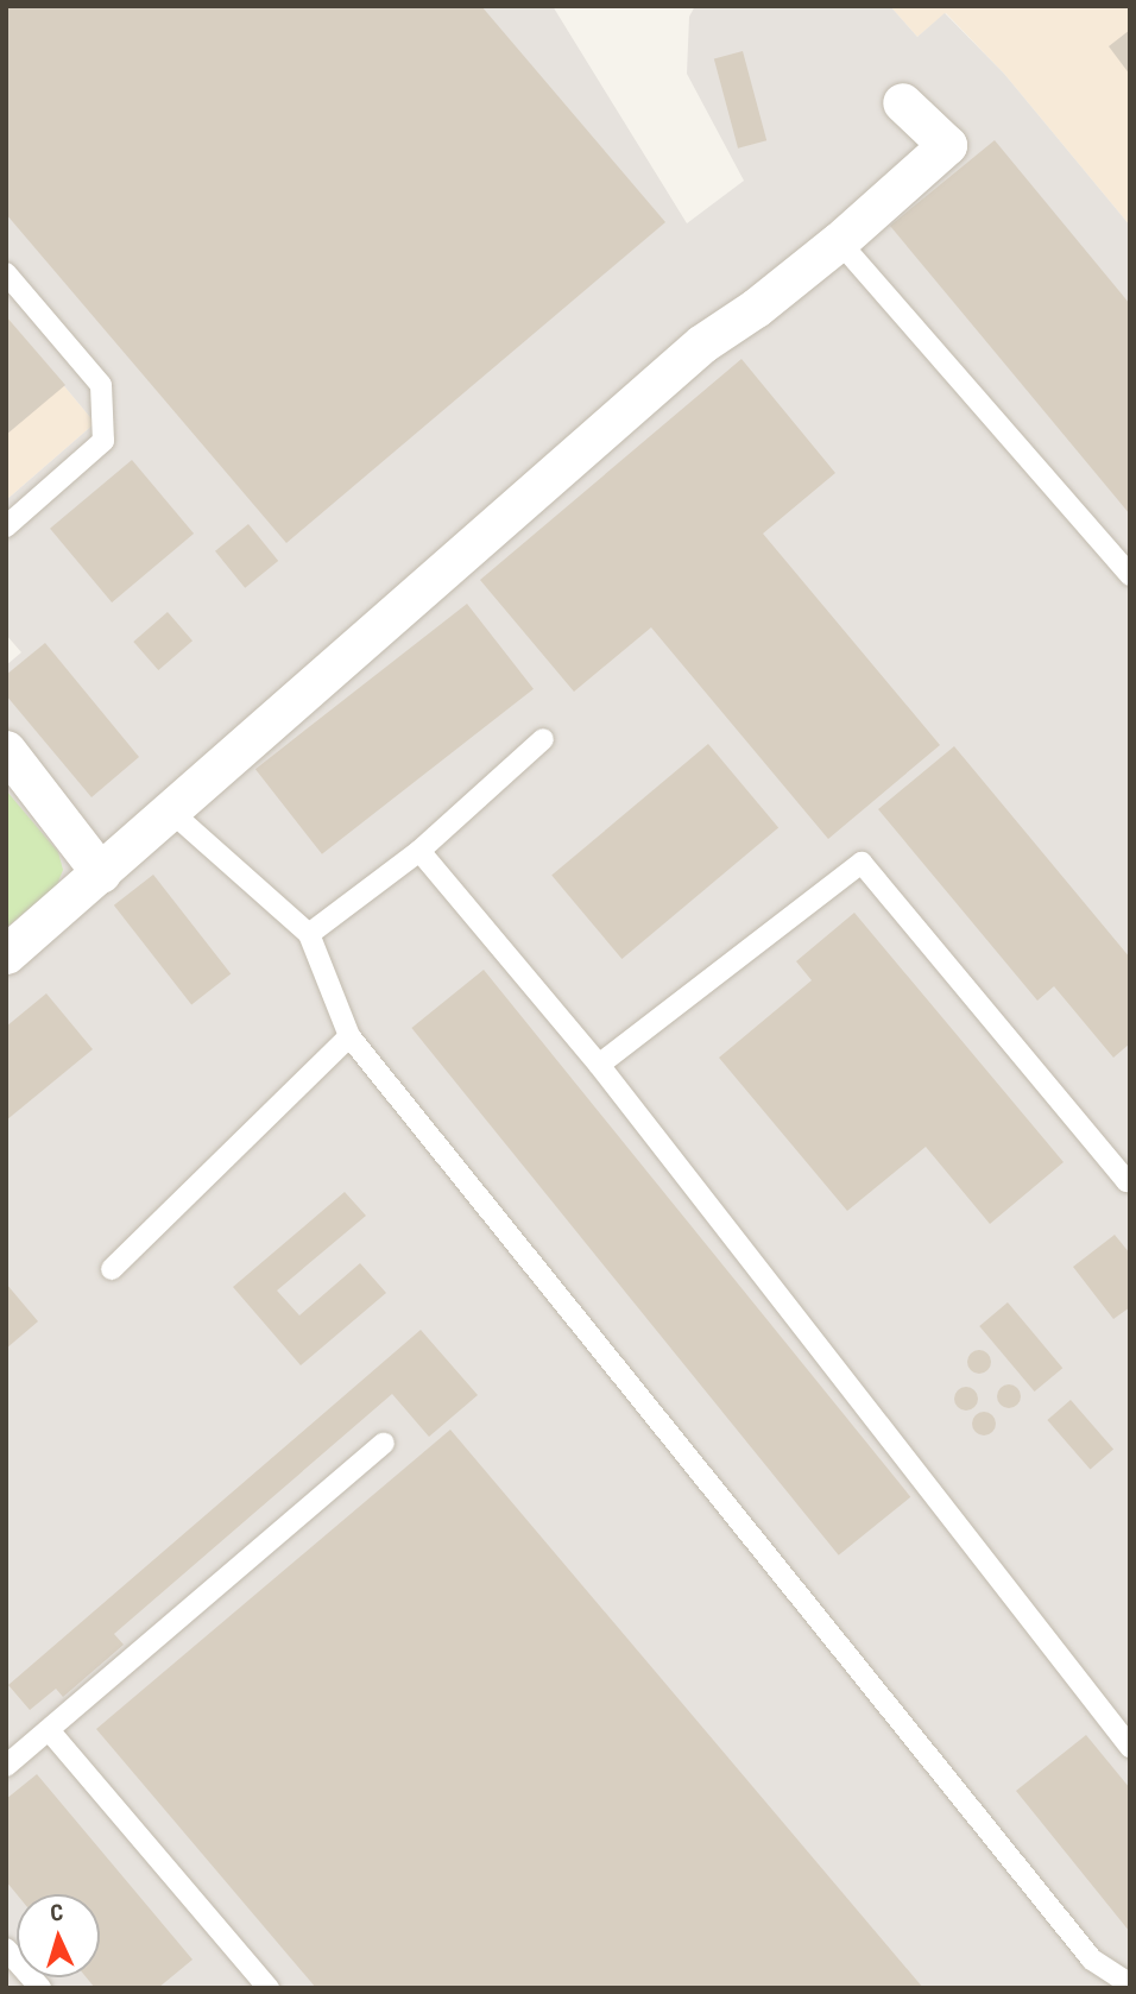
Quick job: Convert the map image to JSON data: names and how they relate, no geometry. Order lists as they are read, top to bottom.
{
  "north": "top"
}
